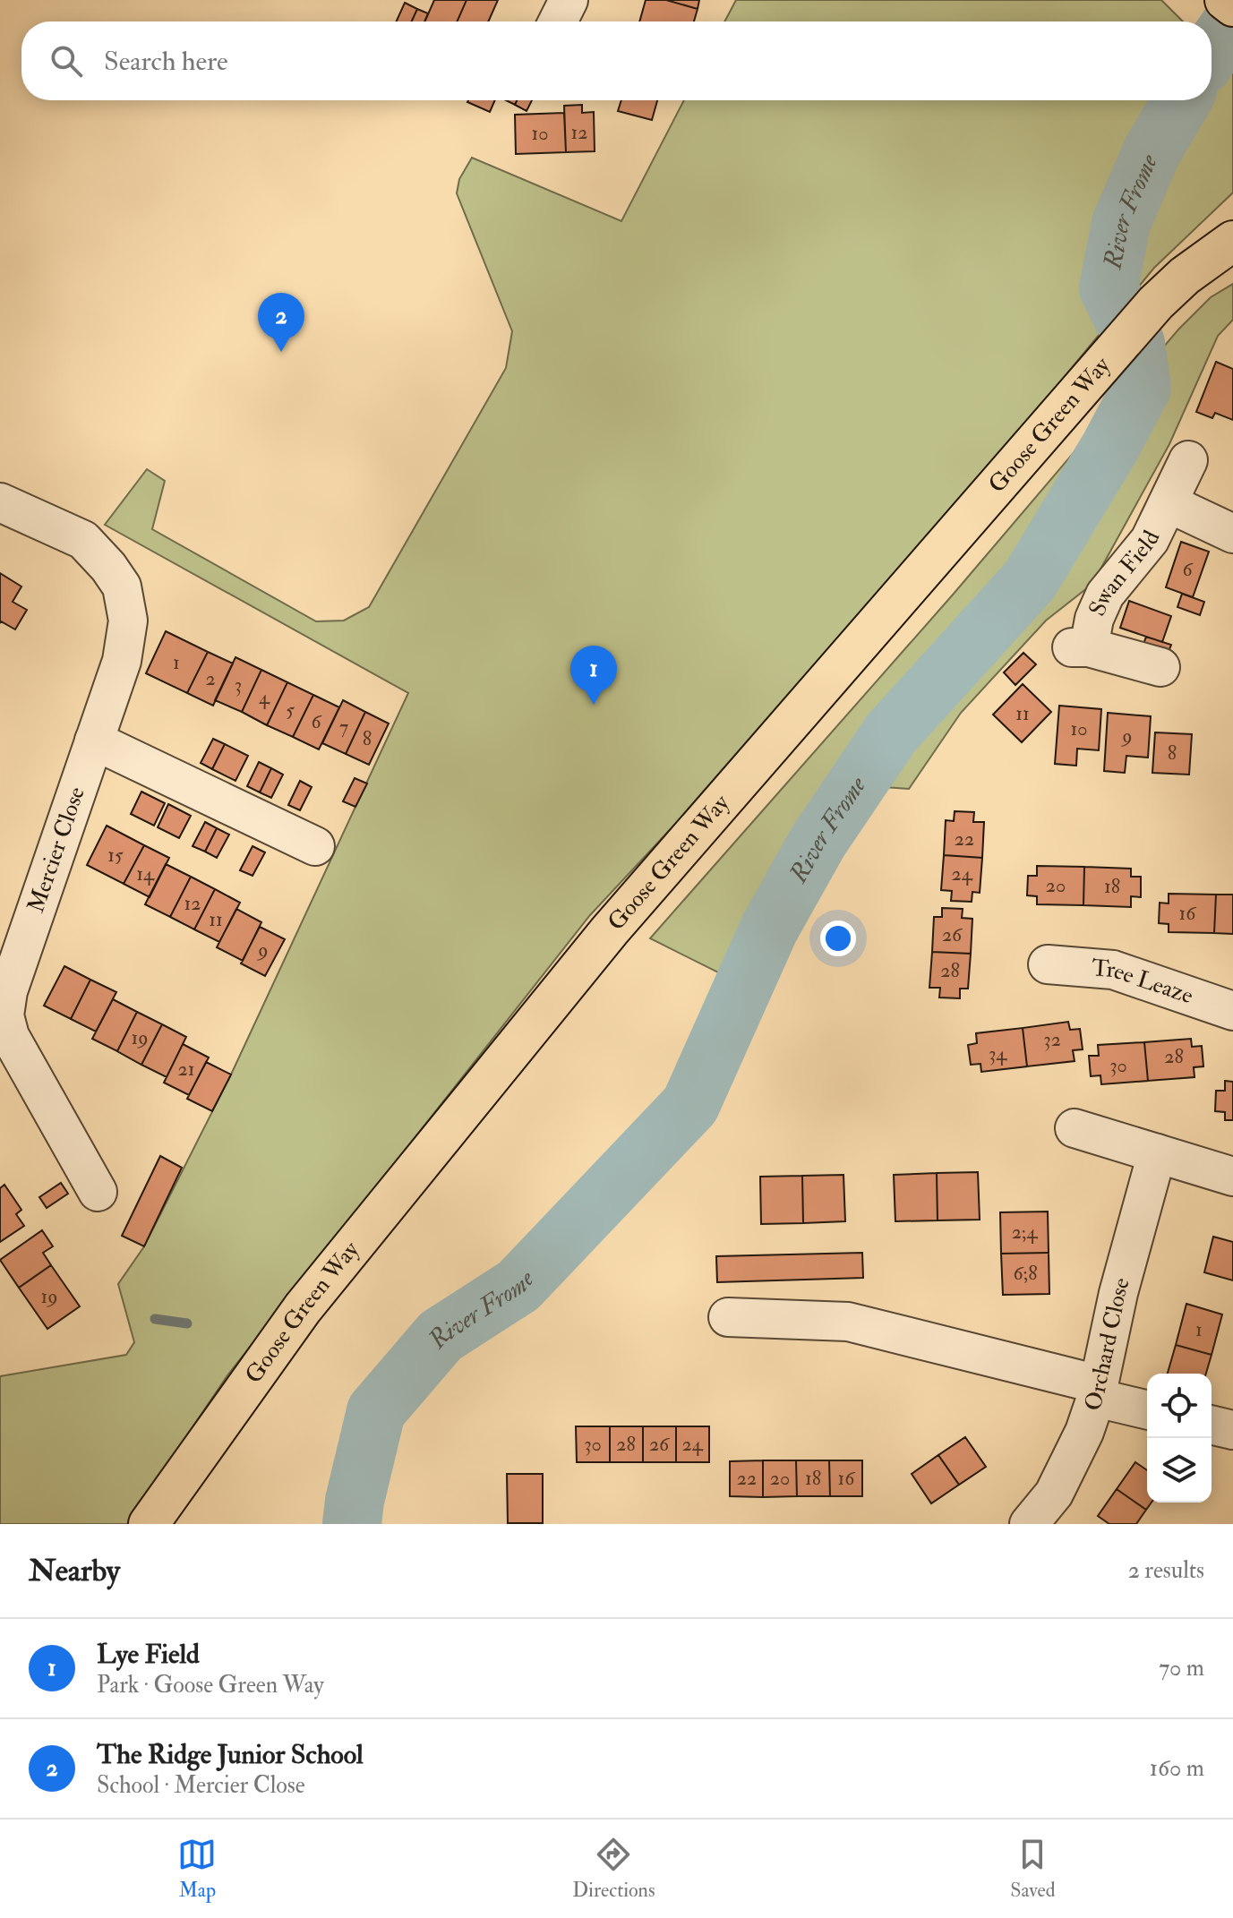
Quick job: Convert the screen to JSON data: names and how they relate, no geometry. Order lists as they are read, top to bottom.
{
  "streets": {
    "main road": ["Goose Green Way"],
    "street": [
      "Swan Field",
      "Mercier Close",
      "Tree Leaze",
      "Orchard Close"
    ]
  },
  "water": ["River Frome"],
  "house_numbers": [
    "12",
    "10",
    "6",
    "1",
    "2",
    "3",
    "4",
    "5",
    "11",
    "6",
    "7",
    "10",
    "9",
    "8",
    "8",
    "22",
    "15",
    "14",
    "24",
    "20",
    "18",
    "12",
    "16",
    "11",
    "26",
    "9",
    "28",
    "19",
    "32",
    "34",
    "28",
    "30",
    "21",
    "2;4",
    "6;8",
    "19",
    "1",
    "30",
    "28",
    "26",
    "24",
    "22",
    "20",
    "18",
    "16"
  ],
  "page": {
    "search": "Search here",
    "pins": ["2", "1"],
    "heading": ["Nearby", "2 results"],
    "list": [
      {
        "mark": "1",
        "name": "Lye Field",
        "note": "Park · Goose Green Way",
        "value": "70 m"
      },
      {
        "mark": "2",
        "name": "The Ridge Junior School",
        "note": "School · Mercier Close",
        "value": "160 m"
      }
    ],
    "nav": ["Map", "Directions", "Saved"]
  }
}
